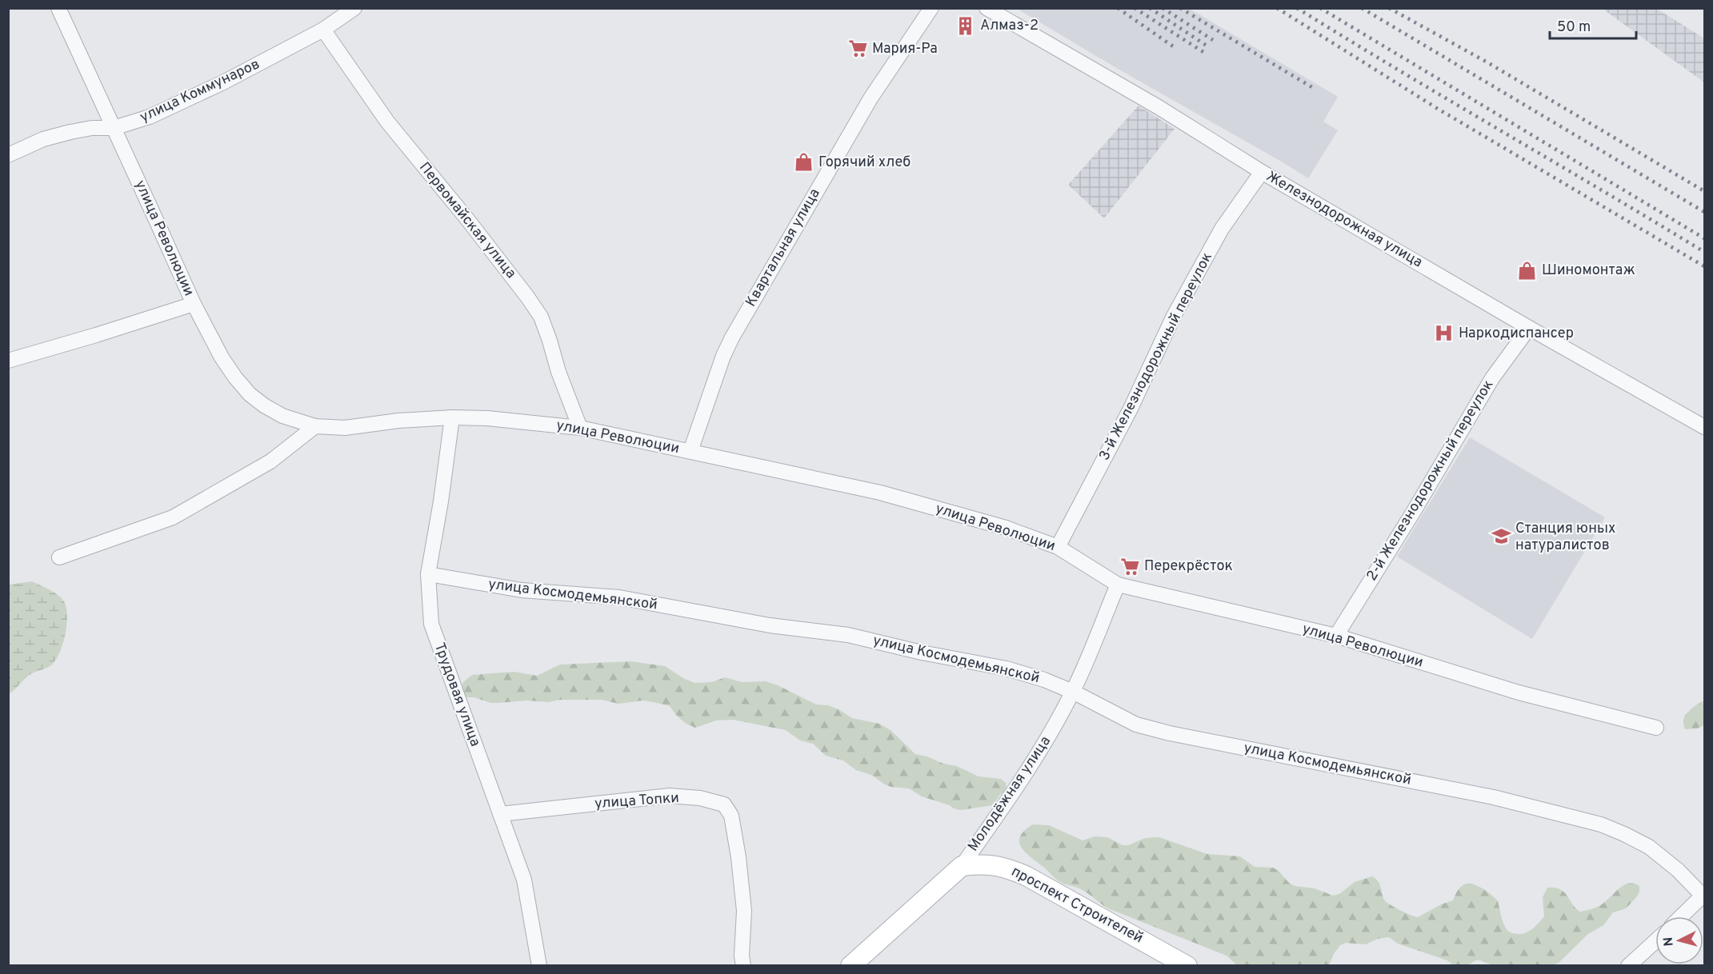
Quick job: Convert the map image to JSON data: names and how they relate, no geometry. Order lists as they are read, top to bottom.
{
  "streets": {
    "street": [
      "улица Коммунаров",
      "Железнодорожная улица",
      "Первомайская улица",
      "улица Революции",
      "Квартальная улица",
      "3-й Железнодорожный переулок",
      "2-й Железнодорожный переулок",
      "улица Космодемьянской",
      "Трудовая улица",
      "Молодёжная улица",
      "улица Топки",
      "проспект Строителей"
    ]
  },
  "crossings": [
    ["улица Коммунаров", "Первомайская улица"],
    ["улица Коммунаров", "улица Революции"],
    ["Железнодорожная улица", "3-й Железнодорожный переулок"],
    ["Железнодорожная улица", "2-й Железнодорожный переулок"],
    ["Первомайская улица", "улица Революции"],
    ["улица Революции", "Квартальная улица"],
    ["улица Революции", "3-й Железнодорожный переулок"],
    ["улица Революции", "2-й Железнодорожный переулок"],
    ["улица Революции", "Трудовая улица"],
    ["улица Революции", "Молодёжная улица"],
    ["улица Космодемьянской", "Трудовая улица"],
    ["улица Космодемьянской", "Молодёжная улица"],
    ["Трудовая улица", "улица Топки"],
    ["Молодёжная улица", "проспект Строителей"]
  ],
  "places": {
    "building": ["Алмаз-2"],
    "supermarket": ["Мария-Ра", "Перекрёсток"],
    "shop": ["Горячий хлеб", "Шиномонтаж"],
    "hospital": ["Наркодиспансер"],
    "school or university": ["Станция юных натуралистов"]
  },
  "scale_bar": "50 m",
  "north": "left"
}
